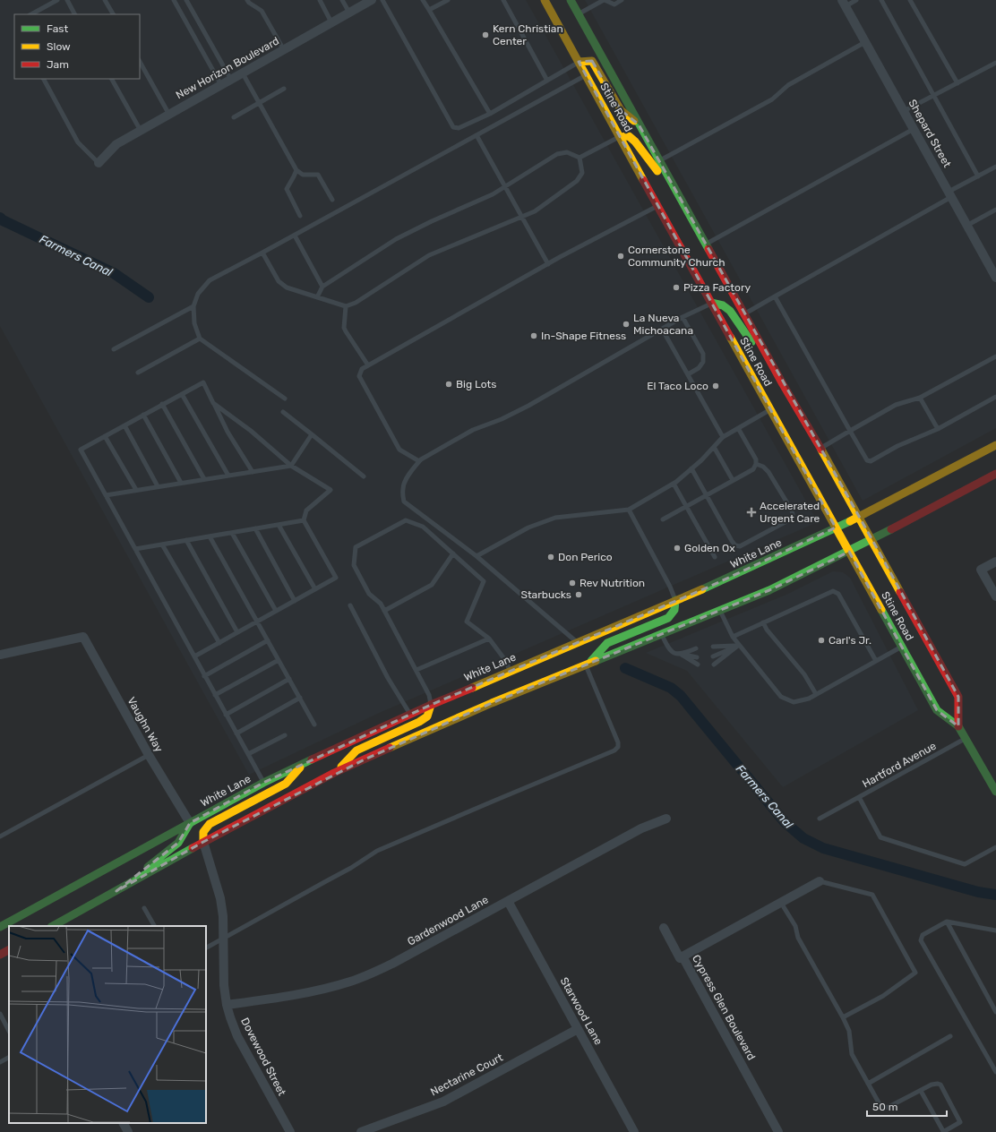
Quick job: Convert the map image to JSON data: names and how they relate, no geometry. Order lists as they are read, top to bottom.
{
  "streets": {
    "main road": ["Stine Road", "White Lane"],
    "street": [
      "New Horizon Boulevard",
      "Shepard Street",
      "Vaughn Way",
      "Gardenwood Lane",
      "Cypress Glen Boulevard",
      "Starwood Lane",
      "Dovewood Street",
      "Nectarine Court"
    ],
    "lane": ["Hartford Avenue"]
  },
  "crossings": [
    ["Stine Road", "White Lane"],
    ["Stine Road", "Hartford Avenue"],
    ["White Lane", "Vaughn Way"],
    ["Gardenwood Lane", "Starwood Lane"],
    ["Gardenwood Lane", "Dovewood Street"],
    ["Starwood Lane", "Nectarine Court"]
  ],
  "water": ["Farmers Canal"],
  "places": {
    "other": [
      "Kern Christian Center",
      "Cornerstone Community Church",
      "Pizza Factory",
      "La Nueva Michoacana",
      "In-Shape Fitness",
      "Big Lots",
      "El Taco Loco",
      "Golden Ox",
      "Don Perico",
      "Rev Nutrition",
      "Starbucks",
      "Carl's Jr."
    ],
    "health": ["Accelerated Urgent Care"]
  },
  "legend": ["Fast", "Slow", "Jam"],
  "scale_bar": "50 m"
}
